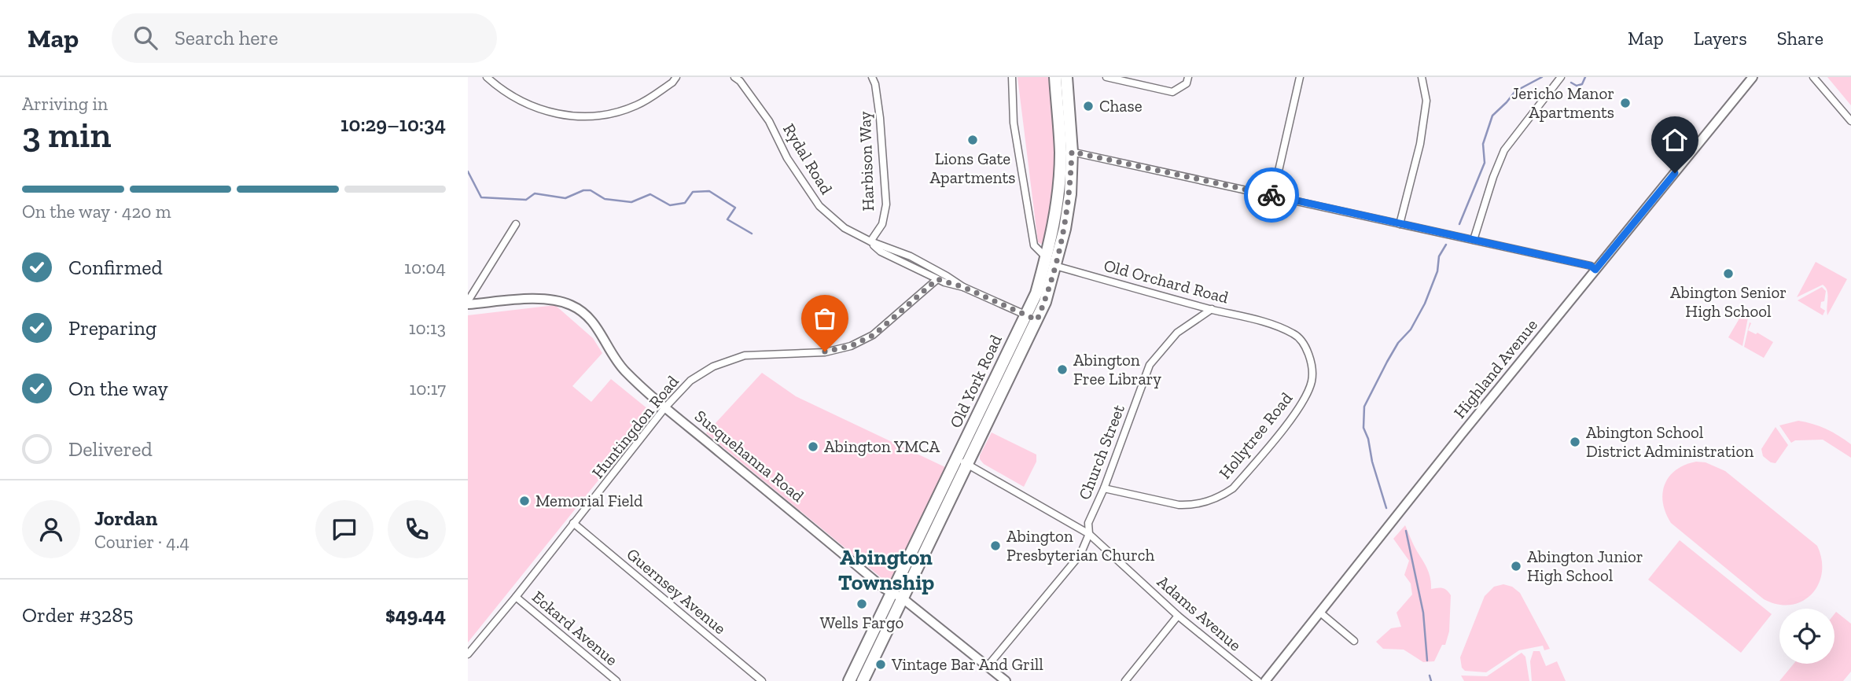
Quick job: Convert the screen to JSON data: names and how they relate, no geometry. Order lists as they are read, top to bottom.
{
  "streets": {
    "highway": ["Old York Road"],
    "street": [
      "Rydal Road",
      "Harbison Way",
      "Old Orchard Road",
      "Highland Avenue",
      "Huntingdon Road",
      "Hollytree Road",
      "Church Street",
      "Susquehanna Road",
      "Guernsey Avenue",
      "Adams Avenue",
      "Eckard Avenue"
    ]
  },
  "crossings": [
    ["Rydal Road", "Harbison Way"],
    ["Rydal Road", "Old York Road"],
    ["Rydal Road", "Huntingdon Road"],
    ["Old Orchard Road", "Old York Road"],
    ["Old Orchard Road", "Hollytree Road"],
    ["Old Orchard Road", "Church Street"],
    ["Old York Road", "Susquehanna Road"],
    ["Old York Road", "Adams Avenue"],
    ["Huntingdon Road", "Susquehanna Road"],
    ["Huntingdon Road", "Guernsey Avenue"],
    ["Huntingdon Road", "Eckard Avenue"],
    ["Hollytree Road", "Church Street"],
    ["Church Street", "Susquehanna Road"],
    ["Church Street", "Adams Avenue"]
  ],
  "districts": ["Abington Township"],
  "places": [
    "Jericho Manor Apartments",
    "Chase",
    "Lions Gate Apartments",
    "Abington Senior High School",
    "Abington Free Library",
    "Abington School District Administration",
    "Abington YMCA",
    "Memorial Field",
    "Abington Presbyterian Church",
    "Abington Junior High School",
    "Wells Fargo",
    "Vintage Bar And Grill"
  ],
  "page": {
    "header": "Map",
    "search": "Search here",
    "nav": ["Map", "Layers", "Share"],
    "heading": ["3 min", "Arriving in", "10:29–10:34"],
    "panel": [
      "Jordan",
      "Courier · 4.4",
      "Order #3285",
      "$49.44"
    ],
    "bar": "On the way · 420 m",
    "list": [
      ["Confirmed", "10:04"],
      ["Preparing", "10:13"],
      ["On the way", "10:17"],
      "Delivered"
    ]
  }
}
